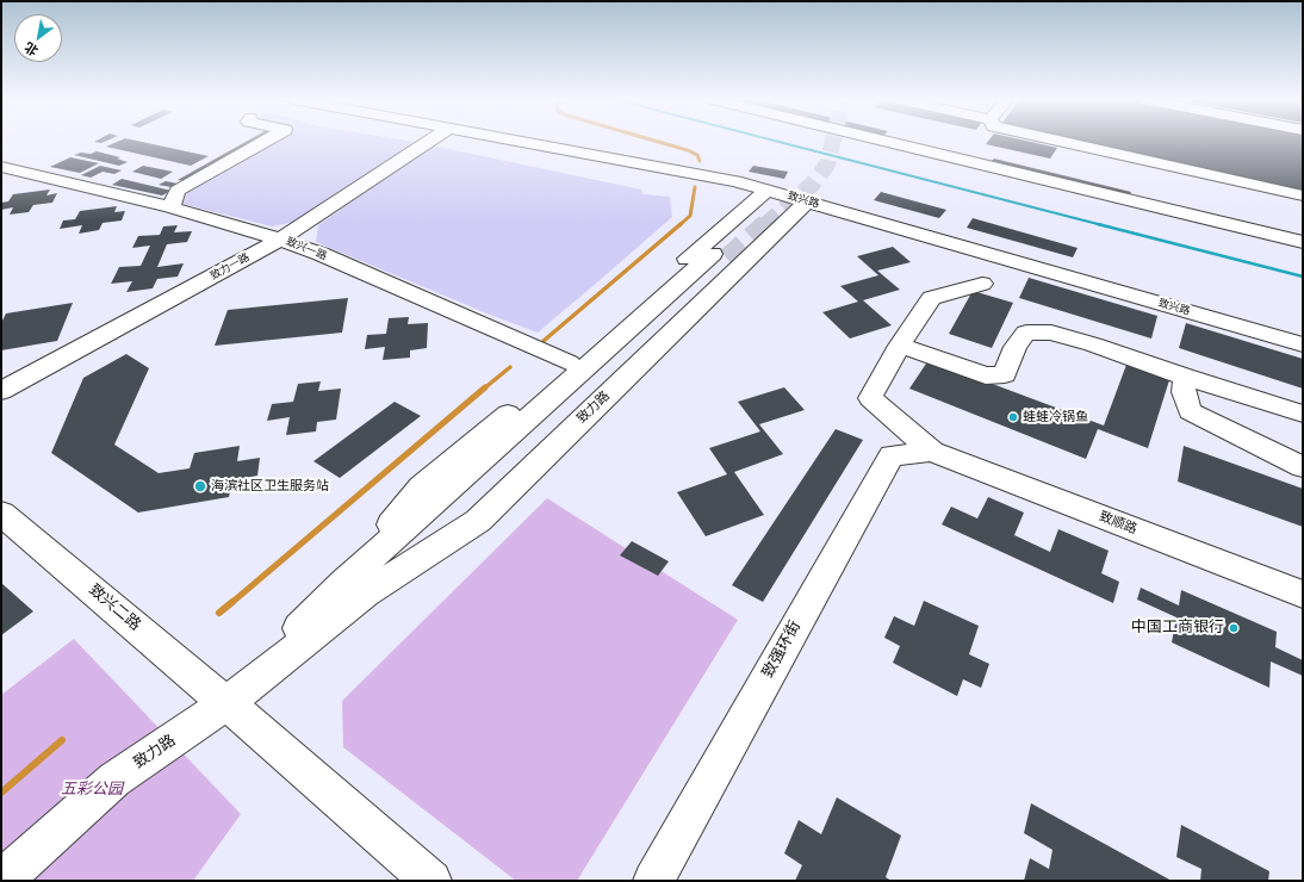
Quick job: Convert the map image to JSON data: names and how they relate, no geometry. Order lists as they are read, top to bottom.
{
  "streets": {
    "street": [
      "致兴路",
      "致兴一路",
      "致力一路",
      "致力路",
      "致顺路",
      "致兴二路",
      "致强环街"
    ]
  },
  "crossings": [
    ["致兴路", "致力路"],
    ["致兴一路", "致力一路"],
    ["致兴一路", "致力路"],
    ["致力路", "致兴二路"],
    ["致顺路", "致强环街"]
  ],
  "parks": ["五彩公园"],
  "places": ["蛙蛙冷锅鱼", "海滨社区卫生服务站", "中国工商银行"],
  "north": "bottom left"
}
